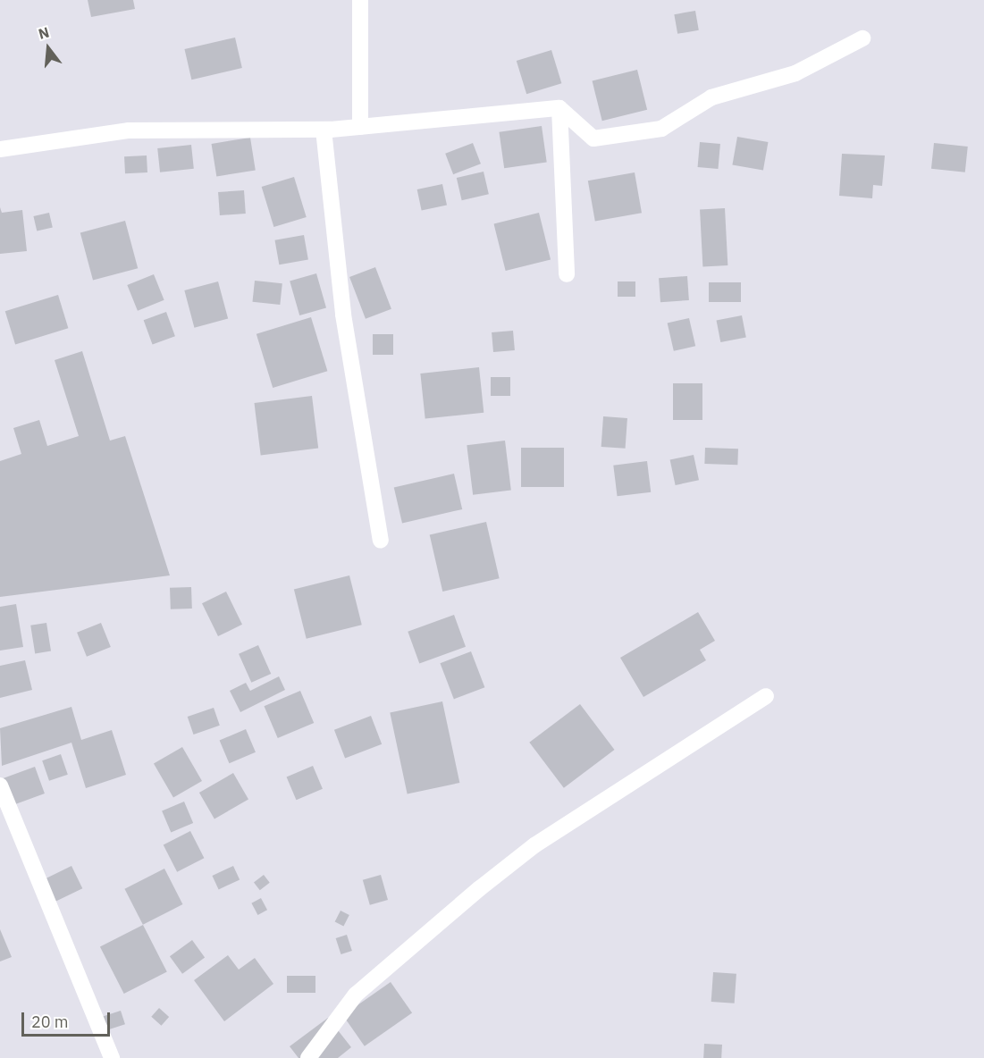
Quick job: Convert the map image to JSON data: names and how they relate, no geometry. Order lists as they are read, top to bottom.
{
  "scale_bar": "20 m",
  "north": "top"
}
